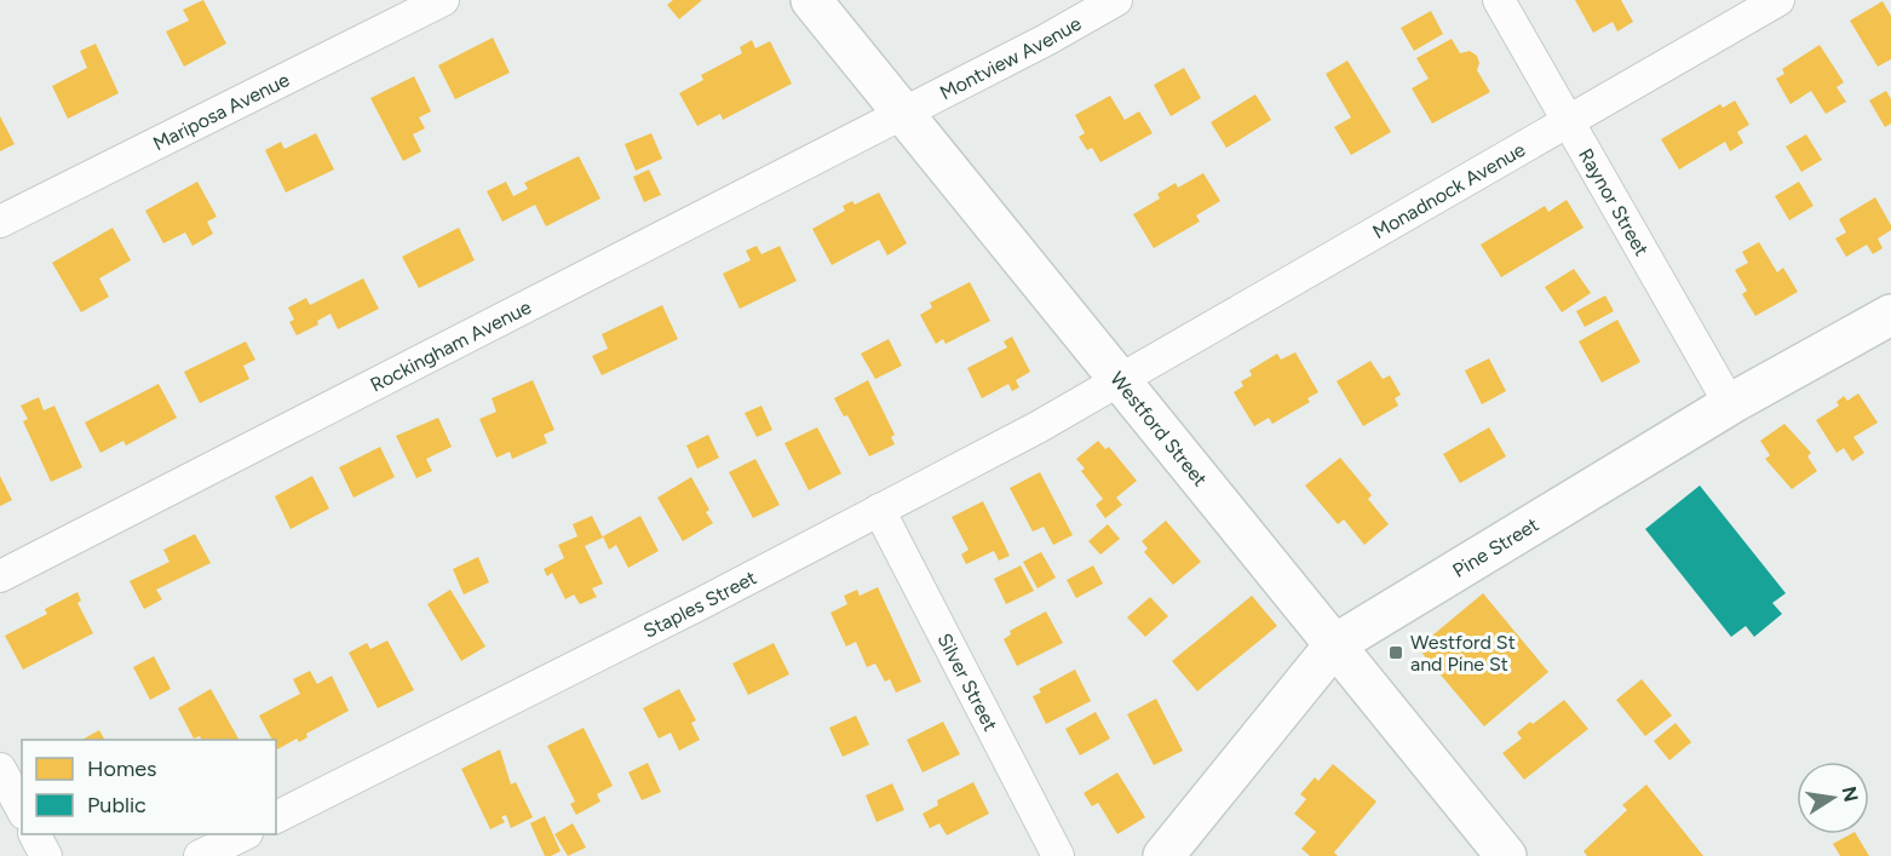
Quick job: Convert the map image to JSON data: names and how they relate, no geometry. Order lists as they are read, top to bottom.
{
  "streets": {
    "main road": ["Westford Street", "Pine Street"],
    "street": [
      "Montview Avenue",
      "Mariposa Avenue",
      "Monadnock Avenue",
      "Raynor Street",
      "Rockingham Avenue",
      "Staples Street",
      "Silver Street"
    ]
  },
  "crossings": [
    ["Montview Avenue", "Rockingham Avenue"],
    ["Montview Avenue", "Westford Street"],
    ["Monadnock Avenue", "Raynor Street"],
    ["Monadnock Avenue", "Westford Street"],
    ["Monadnock Avenue", "Staples Street"],
    ["Raynor Street", "Pine Street"],
    ["Rockingham Avenue", "Westford Street"],
    ["Westford Street", "Pine Street"],
    ["Westford Street", "Staples Street"],
    ["Staples Street", "Silver Street"]
  ],
  "places": {
    "transit": ["Westford St and Pine St"]
  },
  "legend": ["Homes", "Public"],
  "north": "right"
}
